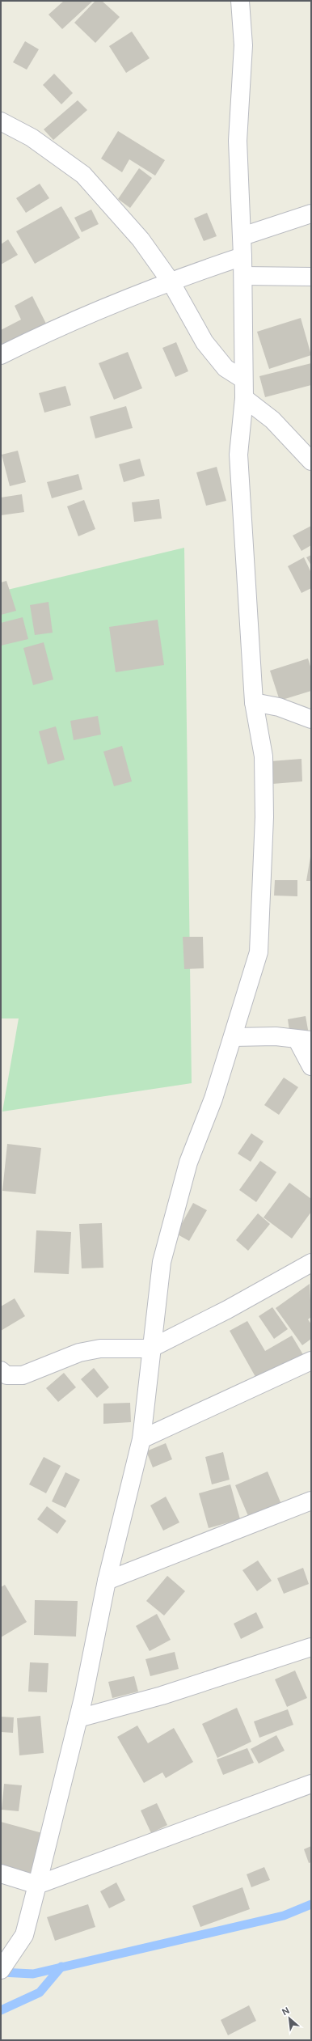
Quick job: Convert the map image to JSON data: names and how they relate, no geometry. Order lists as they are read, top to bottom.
{
  "north": "top left"
}
